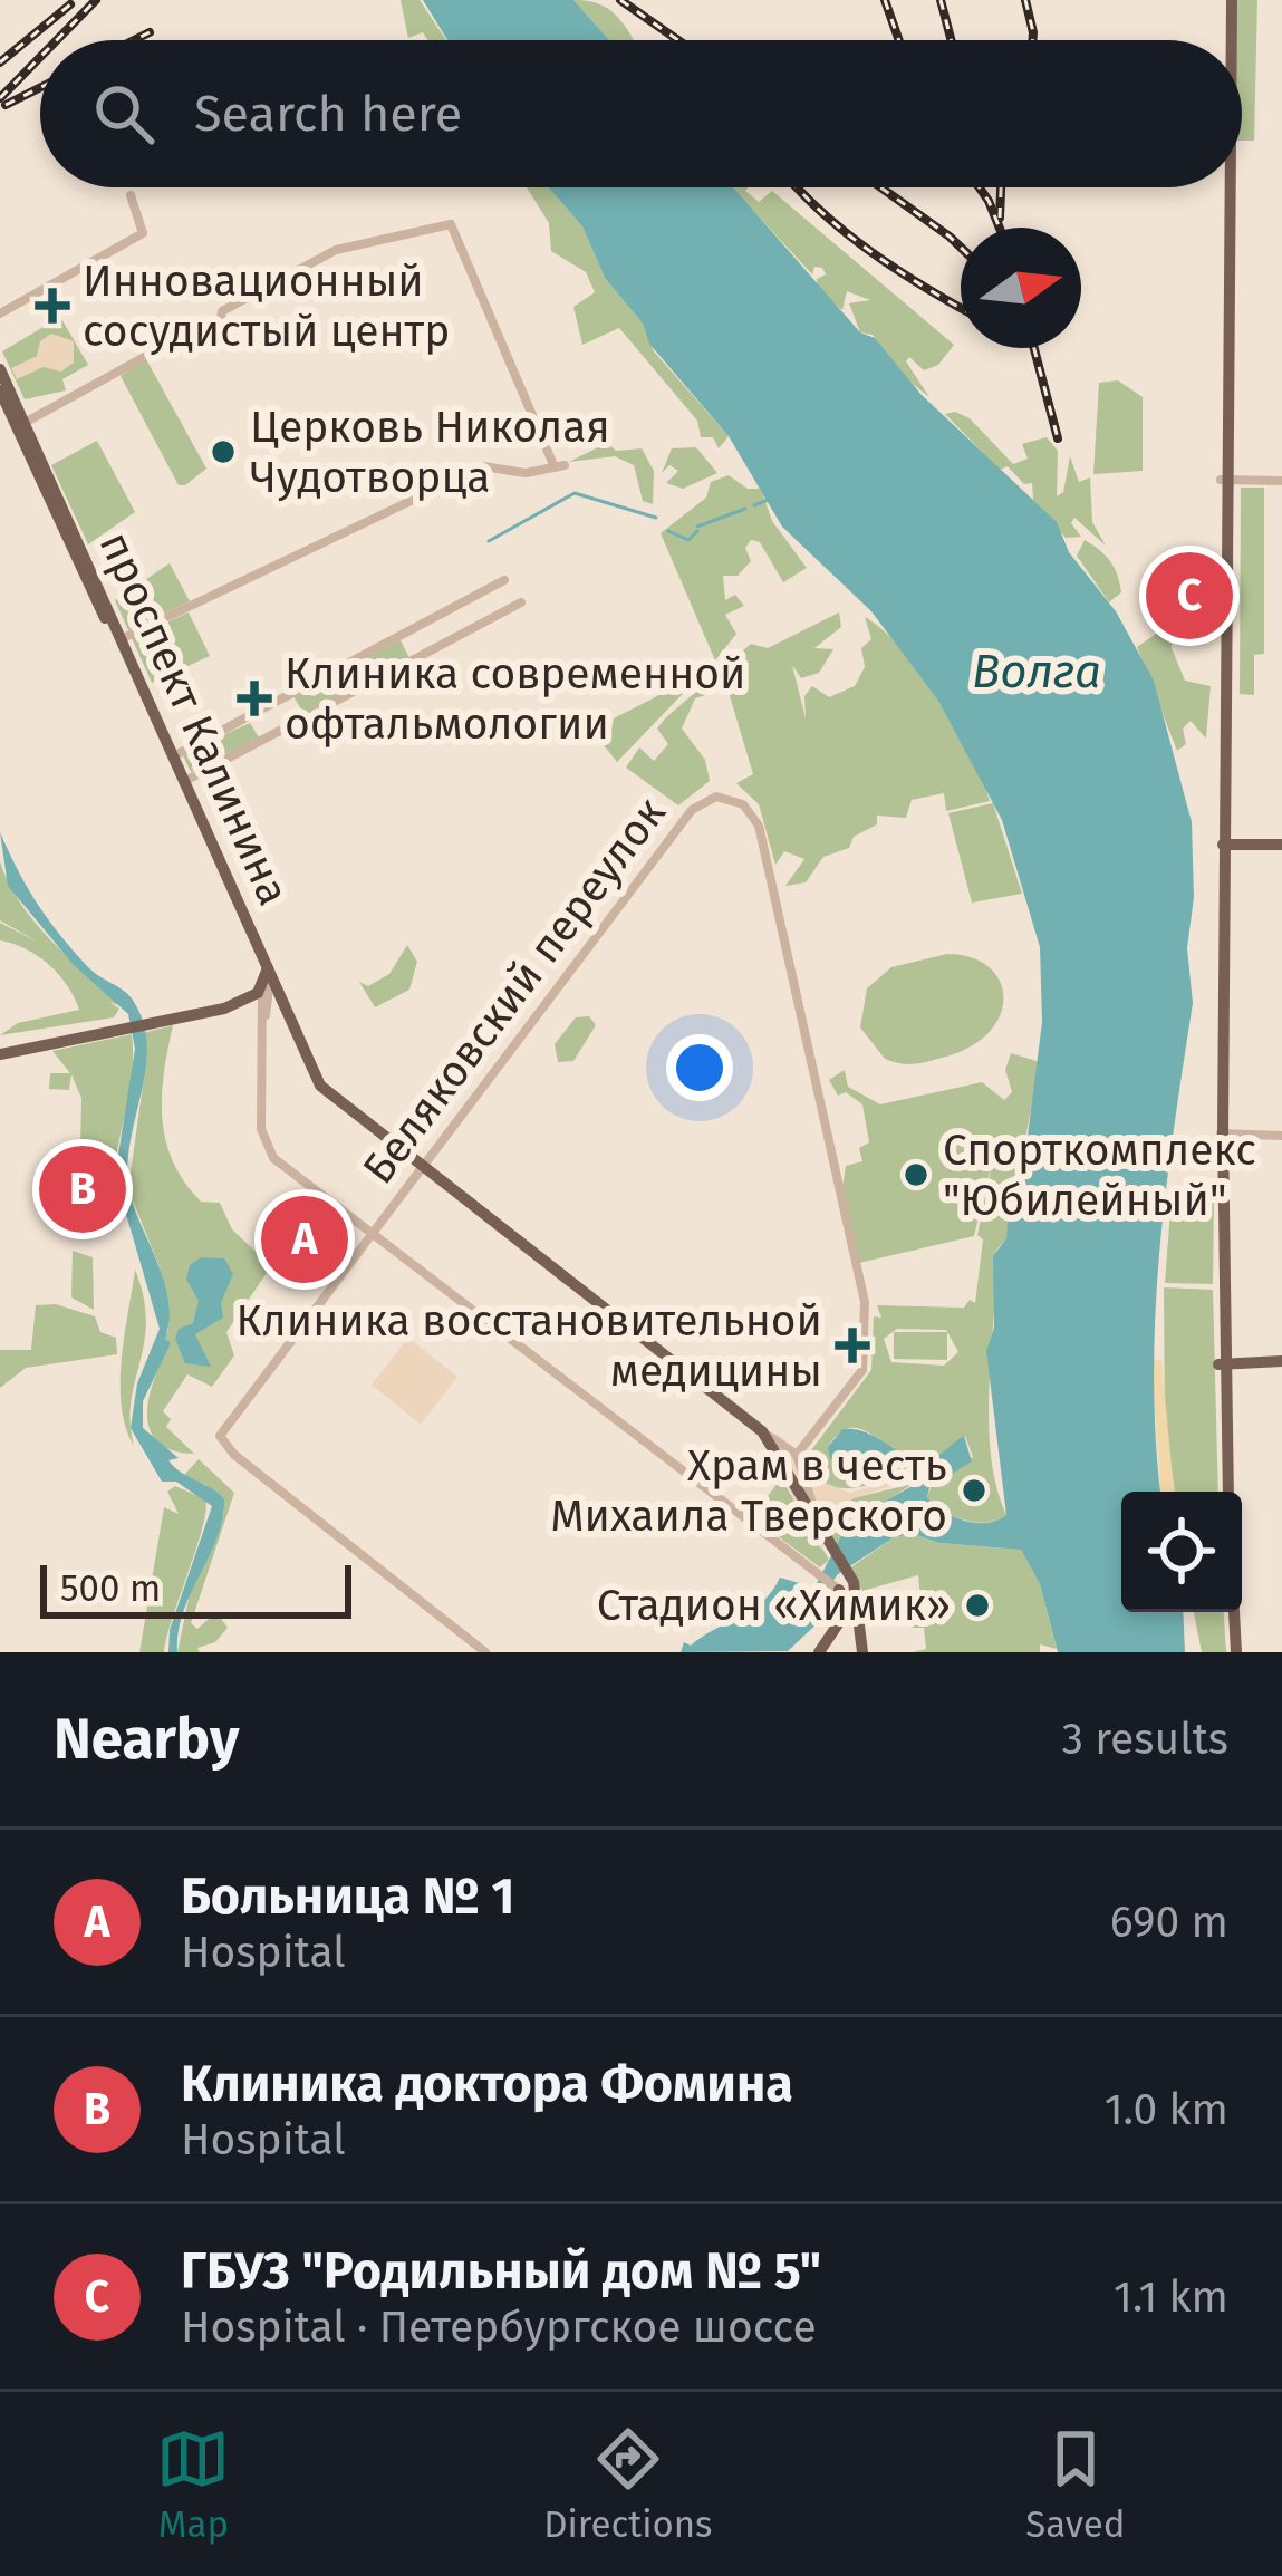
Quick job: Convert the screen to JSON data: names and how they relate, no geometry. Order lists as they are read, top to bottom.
{
  "streets": {
    "main road": ["проспект Калинина"],
    "street": ["Беляковский переулок"]
  },
  "crossings": [
    ["проспект Калинина", "Беляковский переулок"]
  ],
  "water": ["Волга"],
  "places": {
    "health": ["Инновационный сосудистый центр", "Клиника современной офтальмологии", "Клиника восстановительной медицины"],
    "other": [
      "Церковь Николая Чудотворца",
      "Спорткомплекс \"Юбилейный\"",
      "Храм в честь Михаила Тверского",
      "Стадион «Химик»"
    ]
  },
  "scale_bar": "500 m",
  "north": "right",
  "page": {
    "search": "Search here",
    "pins": ["C", "B", "A"],
    "scale": "500 m",
    "heading": ["Nearby", "3 results"],
    "list": [
      {
        "mark": "A",
        "name": "Больница № 1",
        "note": "Hospital",
        "value": "690 m"
      },
      {
        "mark": "B",
        "name": "Клиника доктора Фомина",
        "note": "Hospital",
        "value": "1.0 km"
      },
      {
        "mark": "C",
        "name": "ГБУЗ \"Родильный дом № 5\"",
        "note": "Hospital · Петербургское шоссе",
        "value": "1.1 km"
      }
    ],
    "nav": ["Map", "Directions", "Saved"]
  }
}
